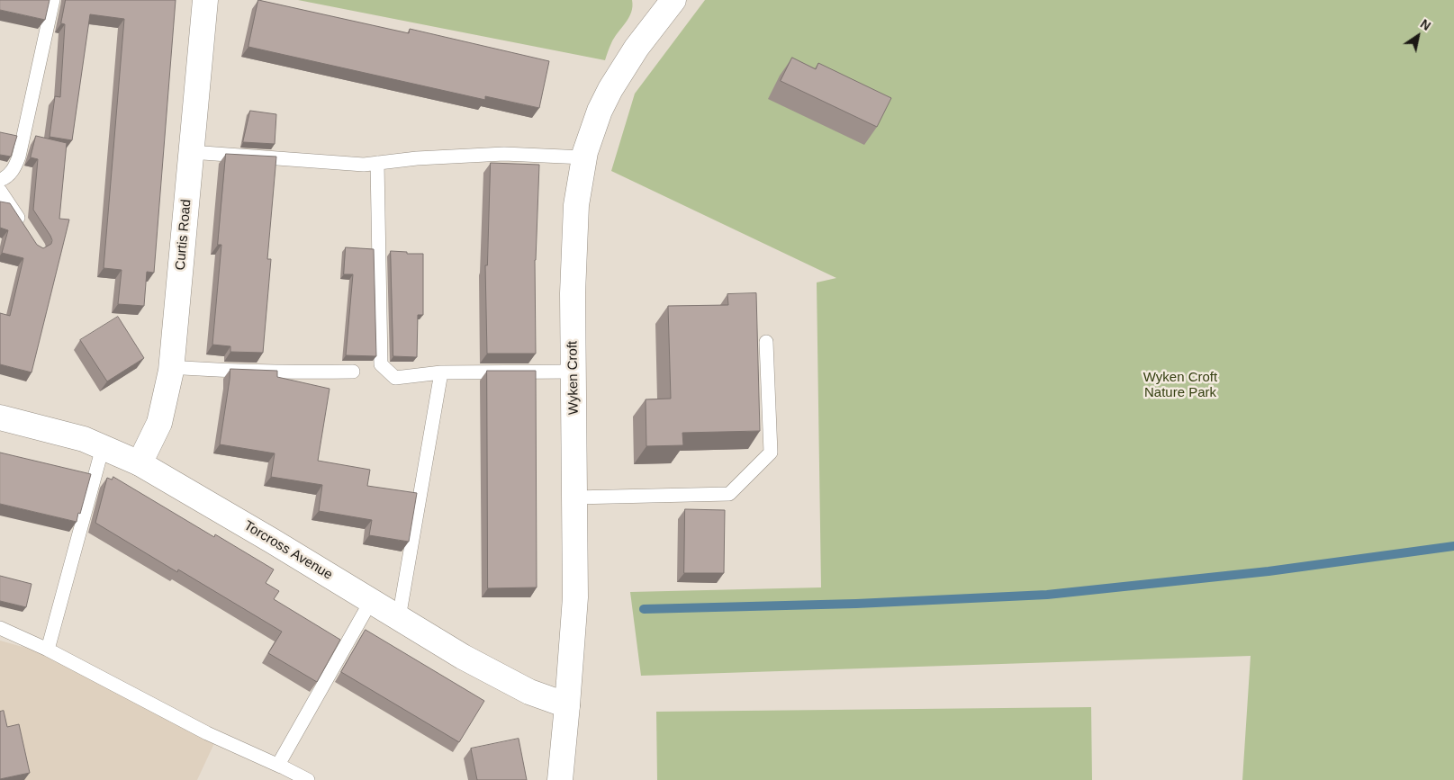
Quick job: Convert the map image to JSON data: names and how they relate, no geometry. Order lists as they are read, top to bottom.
{
  "streets": {
    "street": ["Curtis Road", "Wyken Croft", "Torcross Avenue"]
  },
  "crossings": [
    ["Curtis Road", "Torcross Avenue"],
    ["Wyken Croft", "Torcross Avenue"]
  ],
  "parks": ["Wyken Croft Nature Park"],
  "north": "top right"
}
